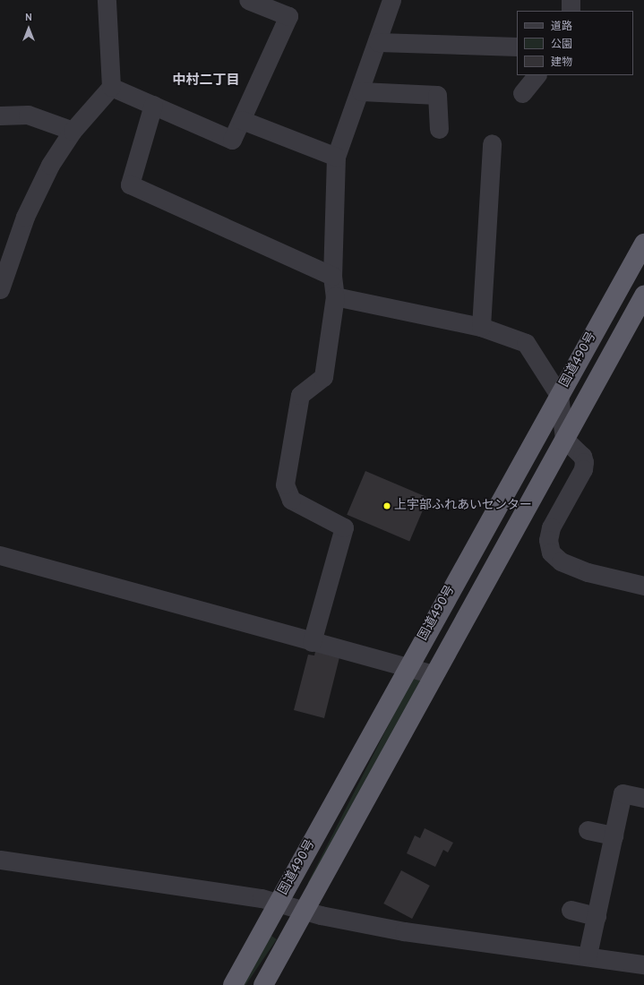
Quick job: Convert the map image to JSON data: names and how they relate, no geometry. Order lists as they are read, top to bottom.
{
  "streets": {
    "highway": ["国道490号"]
  },
  "districts": ["中村二丁目"],
  "places": ["上宇部ふれあいセンター"],
  "legend": ["道路", "公園", "建物"],
  "north": "top"
}
